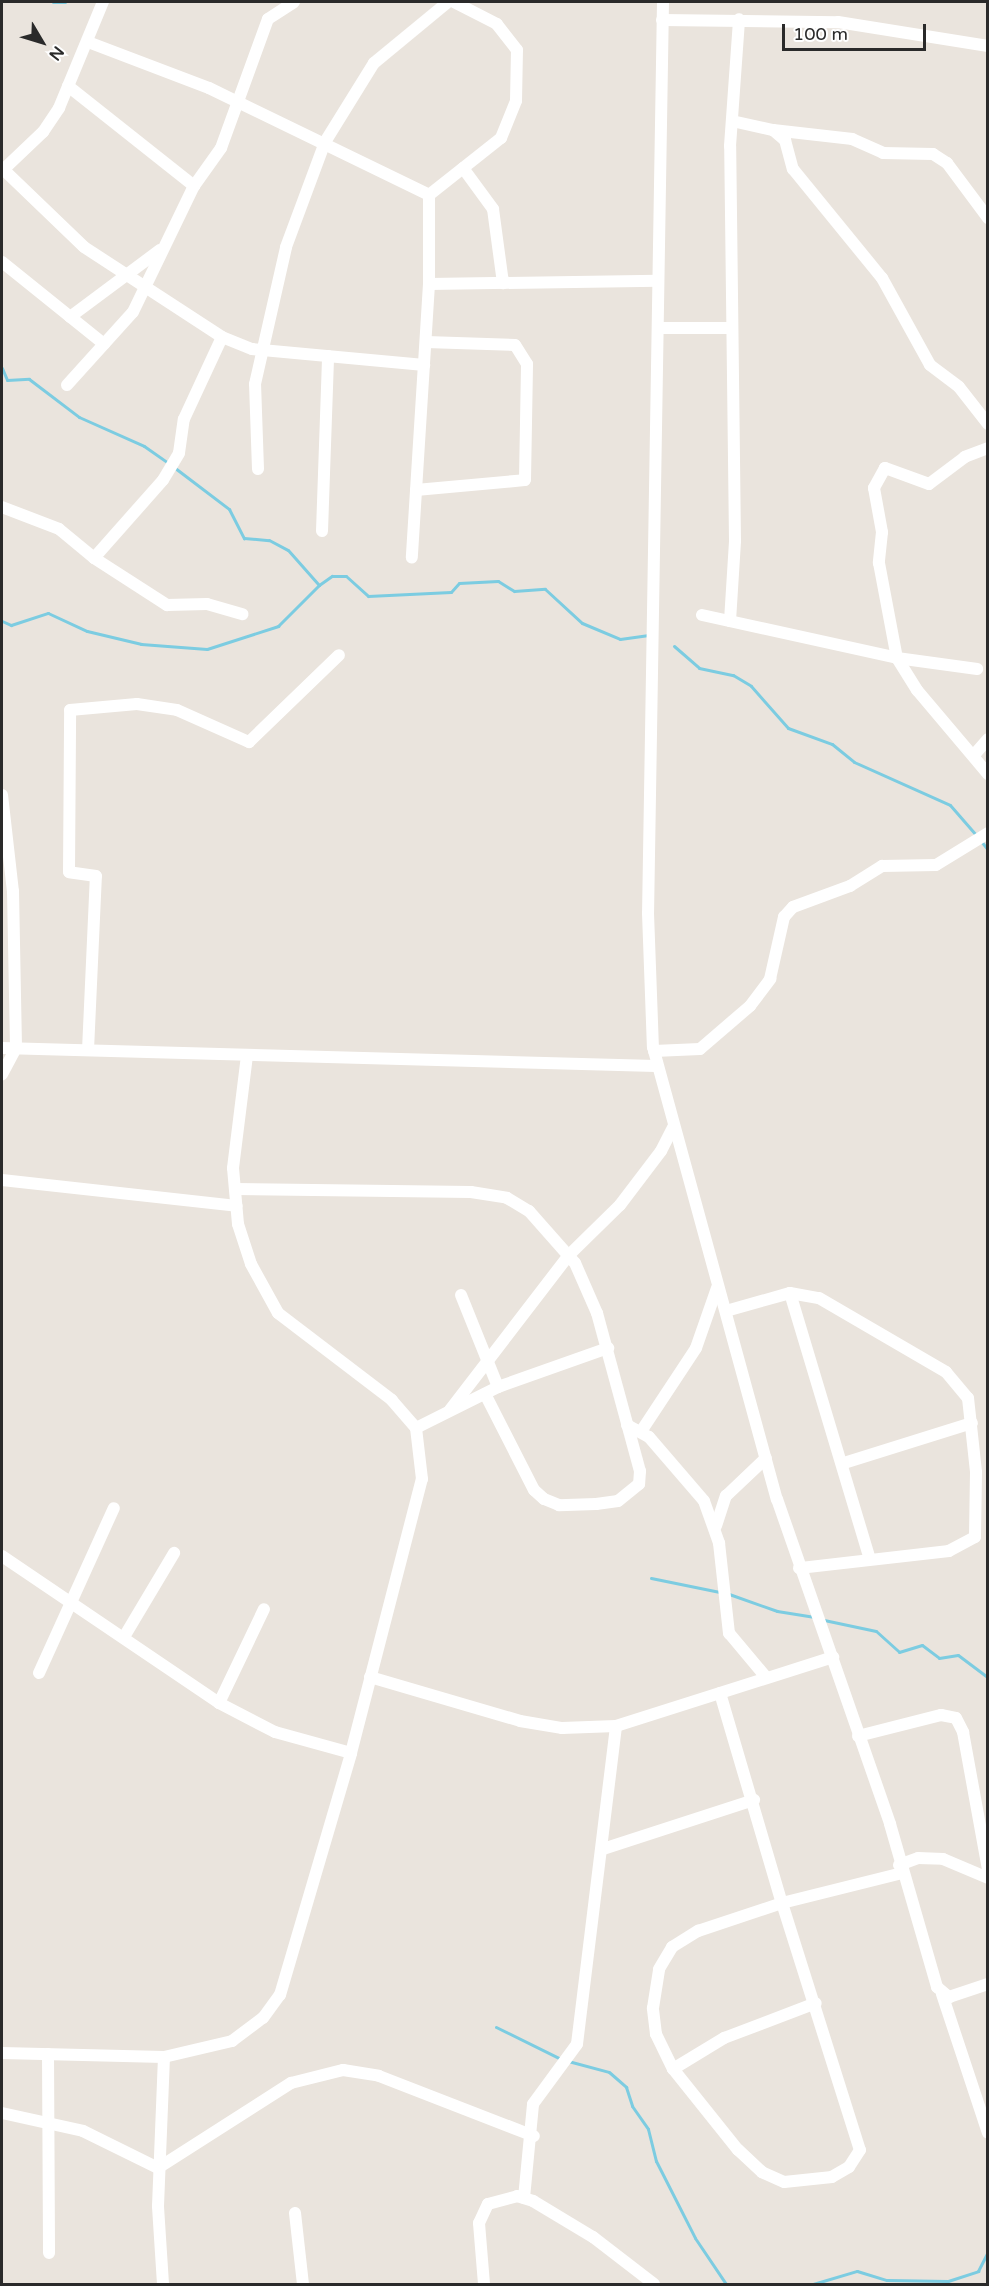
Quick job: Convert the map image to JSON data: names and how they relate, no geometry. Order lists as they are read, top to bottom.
{
  "scale_bar": "100 m",
  "north": "bottom right"
}
